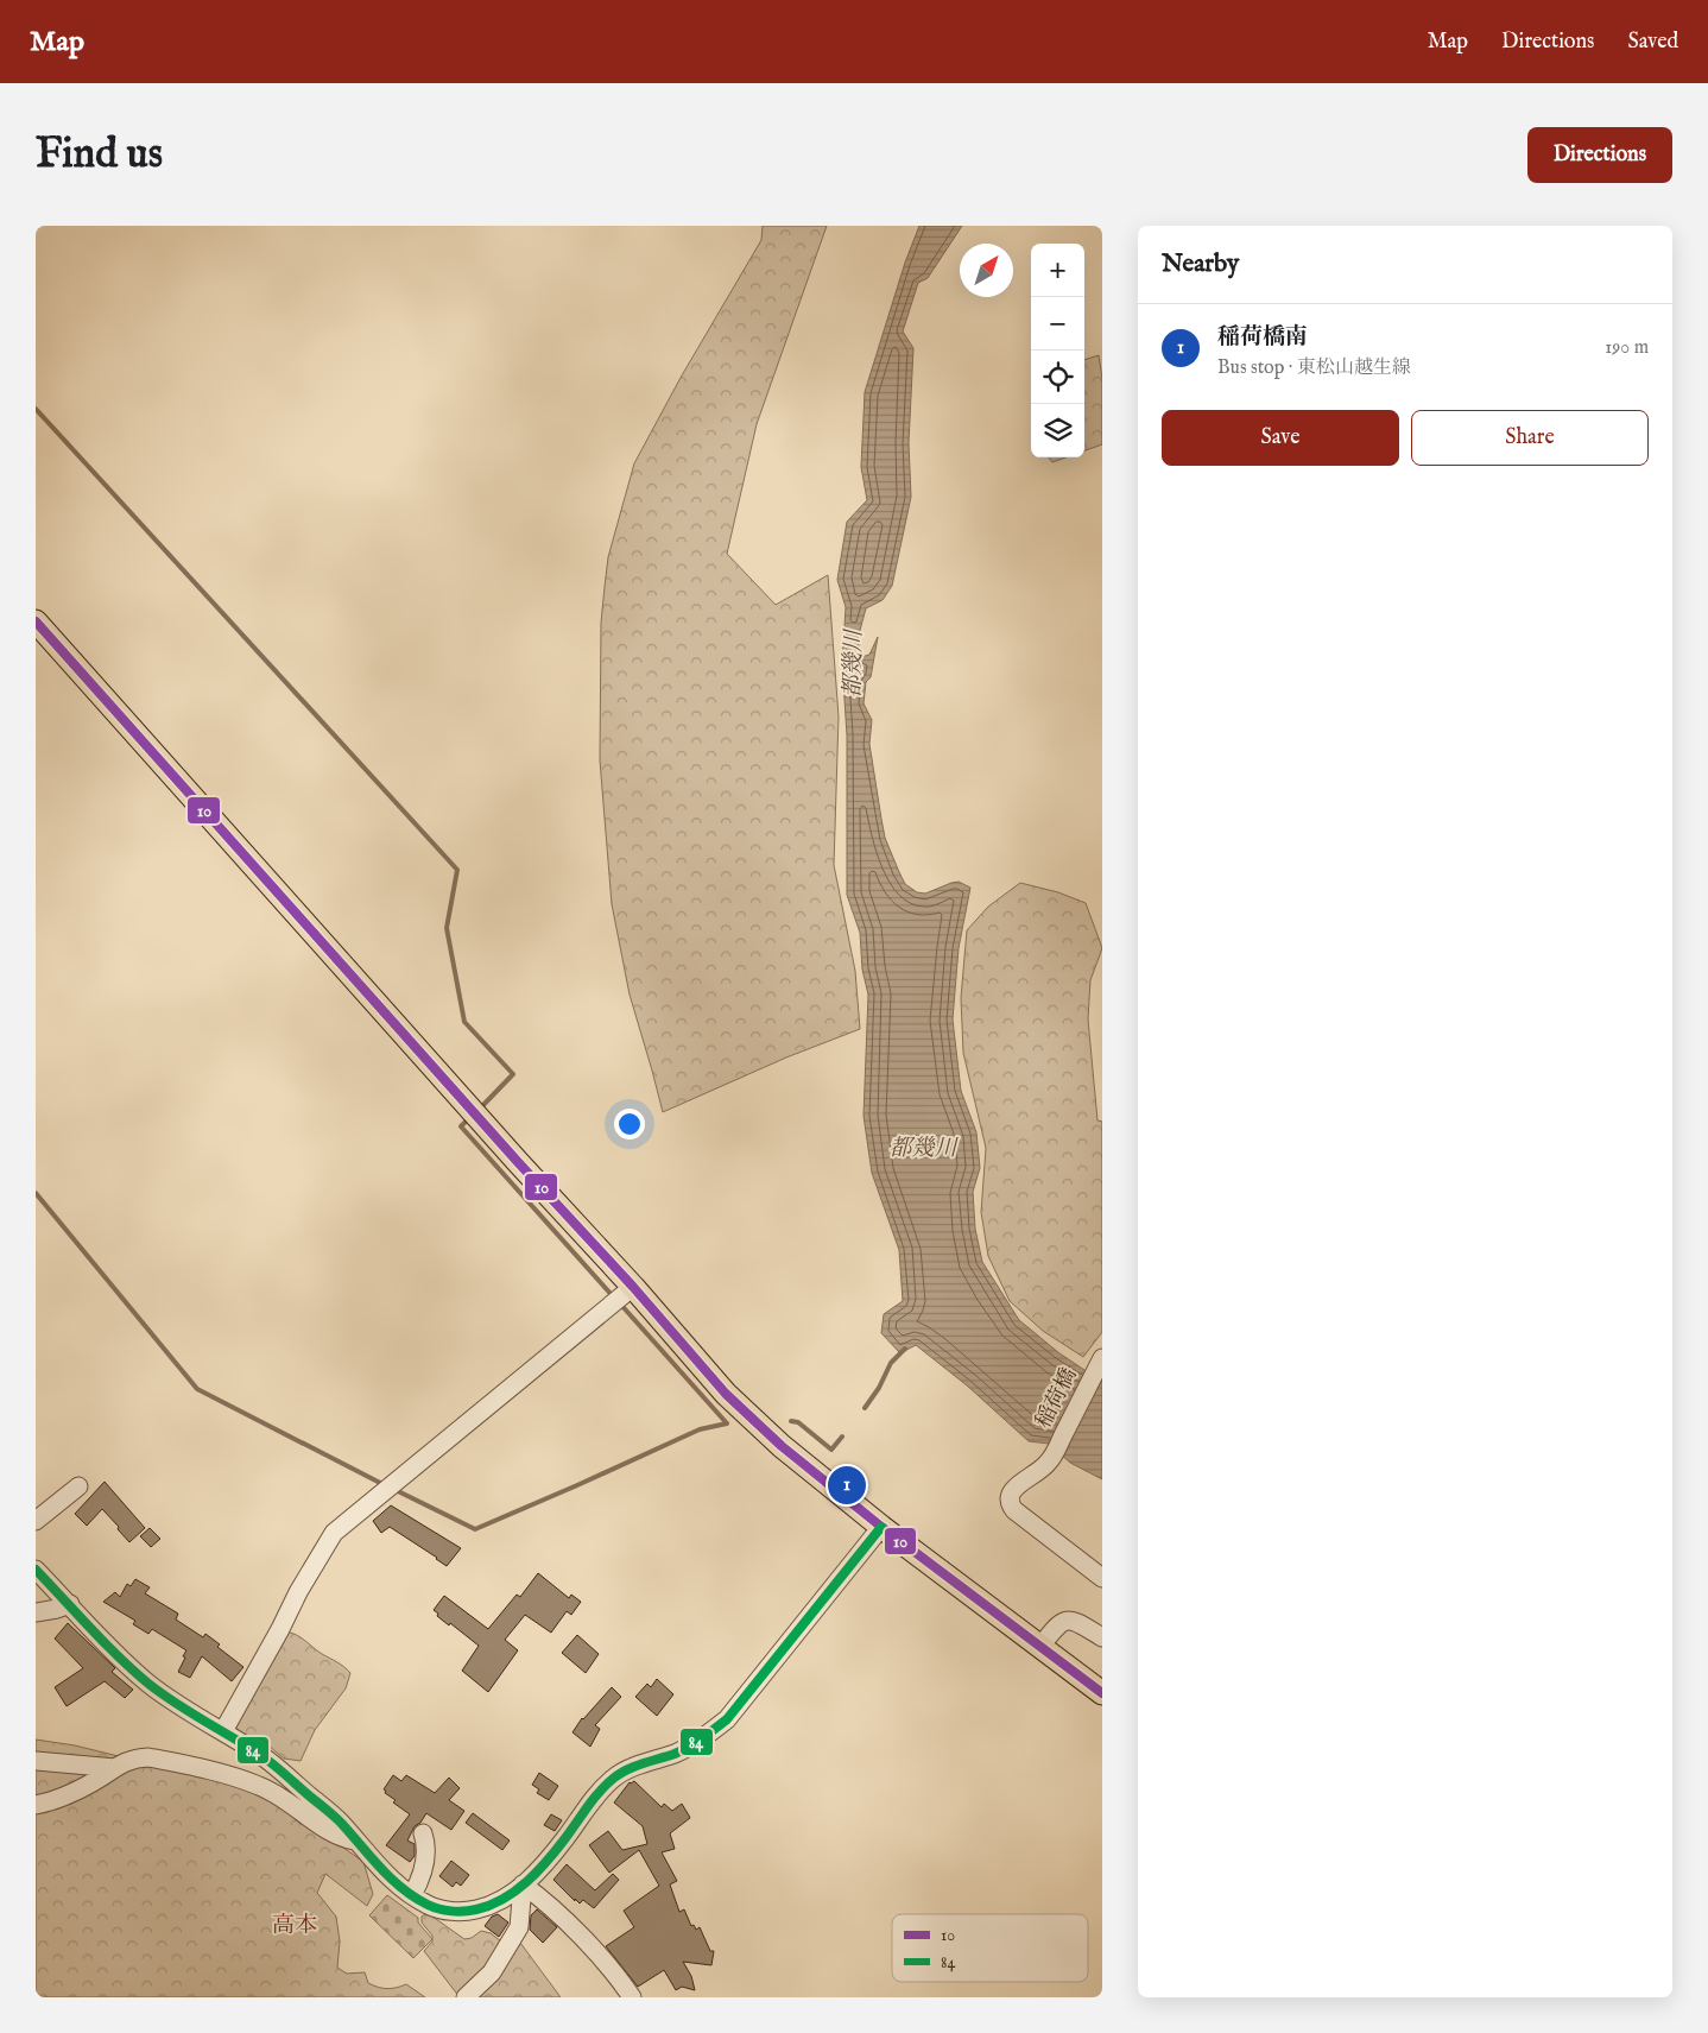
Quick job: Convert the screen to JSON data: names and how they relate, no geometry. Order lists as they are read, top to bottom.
{
  "streets": {
    "street": ["稲荷橋"]
  },
  "districts": ["高本"],
  "water": ["都幾川"],
  "lines": ["transit line 10", "transit line 84"],
  "legend": ["10", "84"],
  "north": "top right",
  "page": {
    "header": "Map",
    "nav": ["Map", "Directions", "Saved"],
    "buttons": [
      "Directions",
      ["Save", "Share"]
    ],
    "title": "Find us",
    "heading": "Nearby",
    "map_buttons": ["+", "−"],
    "list": [
      {
        "mark": "1",
        "name": "稲荷橋南",
        "note": "Bus stop · 東松山越生線",
        "value": "190 m"
      }
    ],
    "pins": "1"
  }
}
